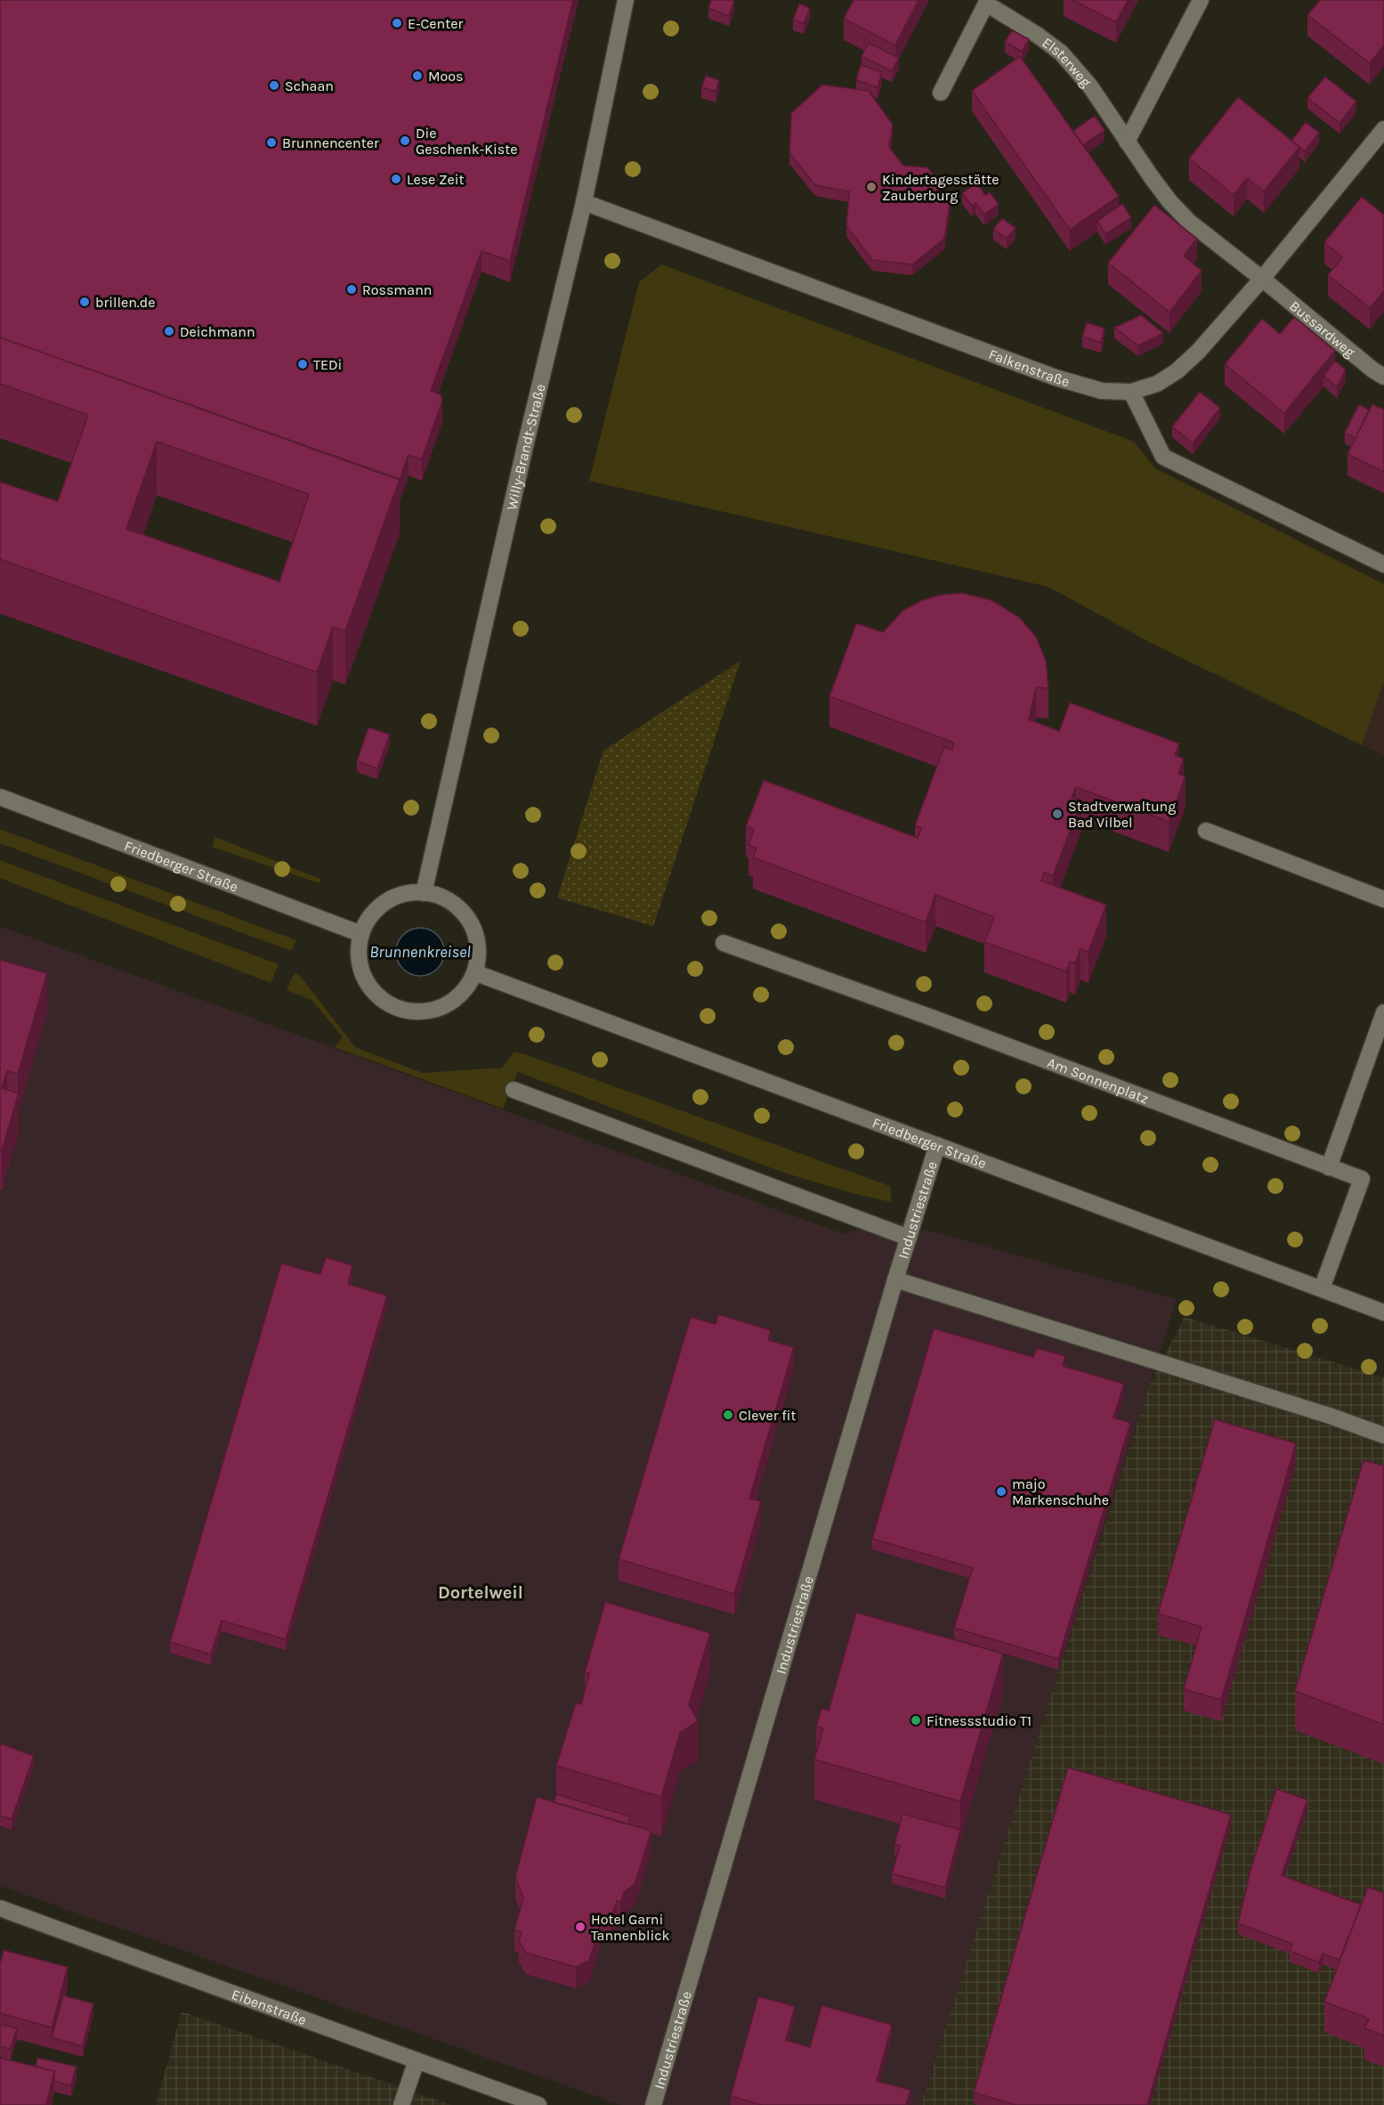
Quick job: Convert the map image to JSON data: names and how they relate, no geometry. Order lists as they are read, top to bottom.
{
  "streets": {
    "street": [
      "Elsterweg",
      "Bussardweg",
      "Falkenstraße",
      "Willy-Brandt-Straße",
      "Friedberger Straße",
      "Am Sonnenplatz",
      "Industriestraße",
      "Eibenstraße"
    ]
  },
  "crossings": [
    ["Elsterweg", "Bussardweg"],
    ["Elsterweg", "Falkenstraße"],
    ["Bussardweg", "Falkenstraße"],
    ["Falkenstraße", "Willy-Brandt-Straße"],
    ["Willy-Brandt-Straße", "Friedberger Straße"],
    ["Friedberger Straße", "Am Sonnenplatz"],
    ["Friedberger Straße", "Industriestraße"]
  ],
  "districts": ["Dortelweil"],
  "water": ["Brunnenkreisel"],
  "places": [
    "E-Center",
    "Moos",
    "Schaan",
    "Die Geschenk-Kiste",
    "Brunnencenter",
    "Lese Zeit",
    "Kindertagesstätte Zauberburg",
    "Rossmann",
    "brillen.de",
    "Deichmann",
    "TEDi",
    "Stadtverwaltung Bad Vilbel",
    "Clever fit",
    "majo Markenschuhe",
    "Fitnessstudio T1",
    "Hotel Garni Tannenblick"
  ]
}
